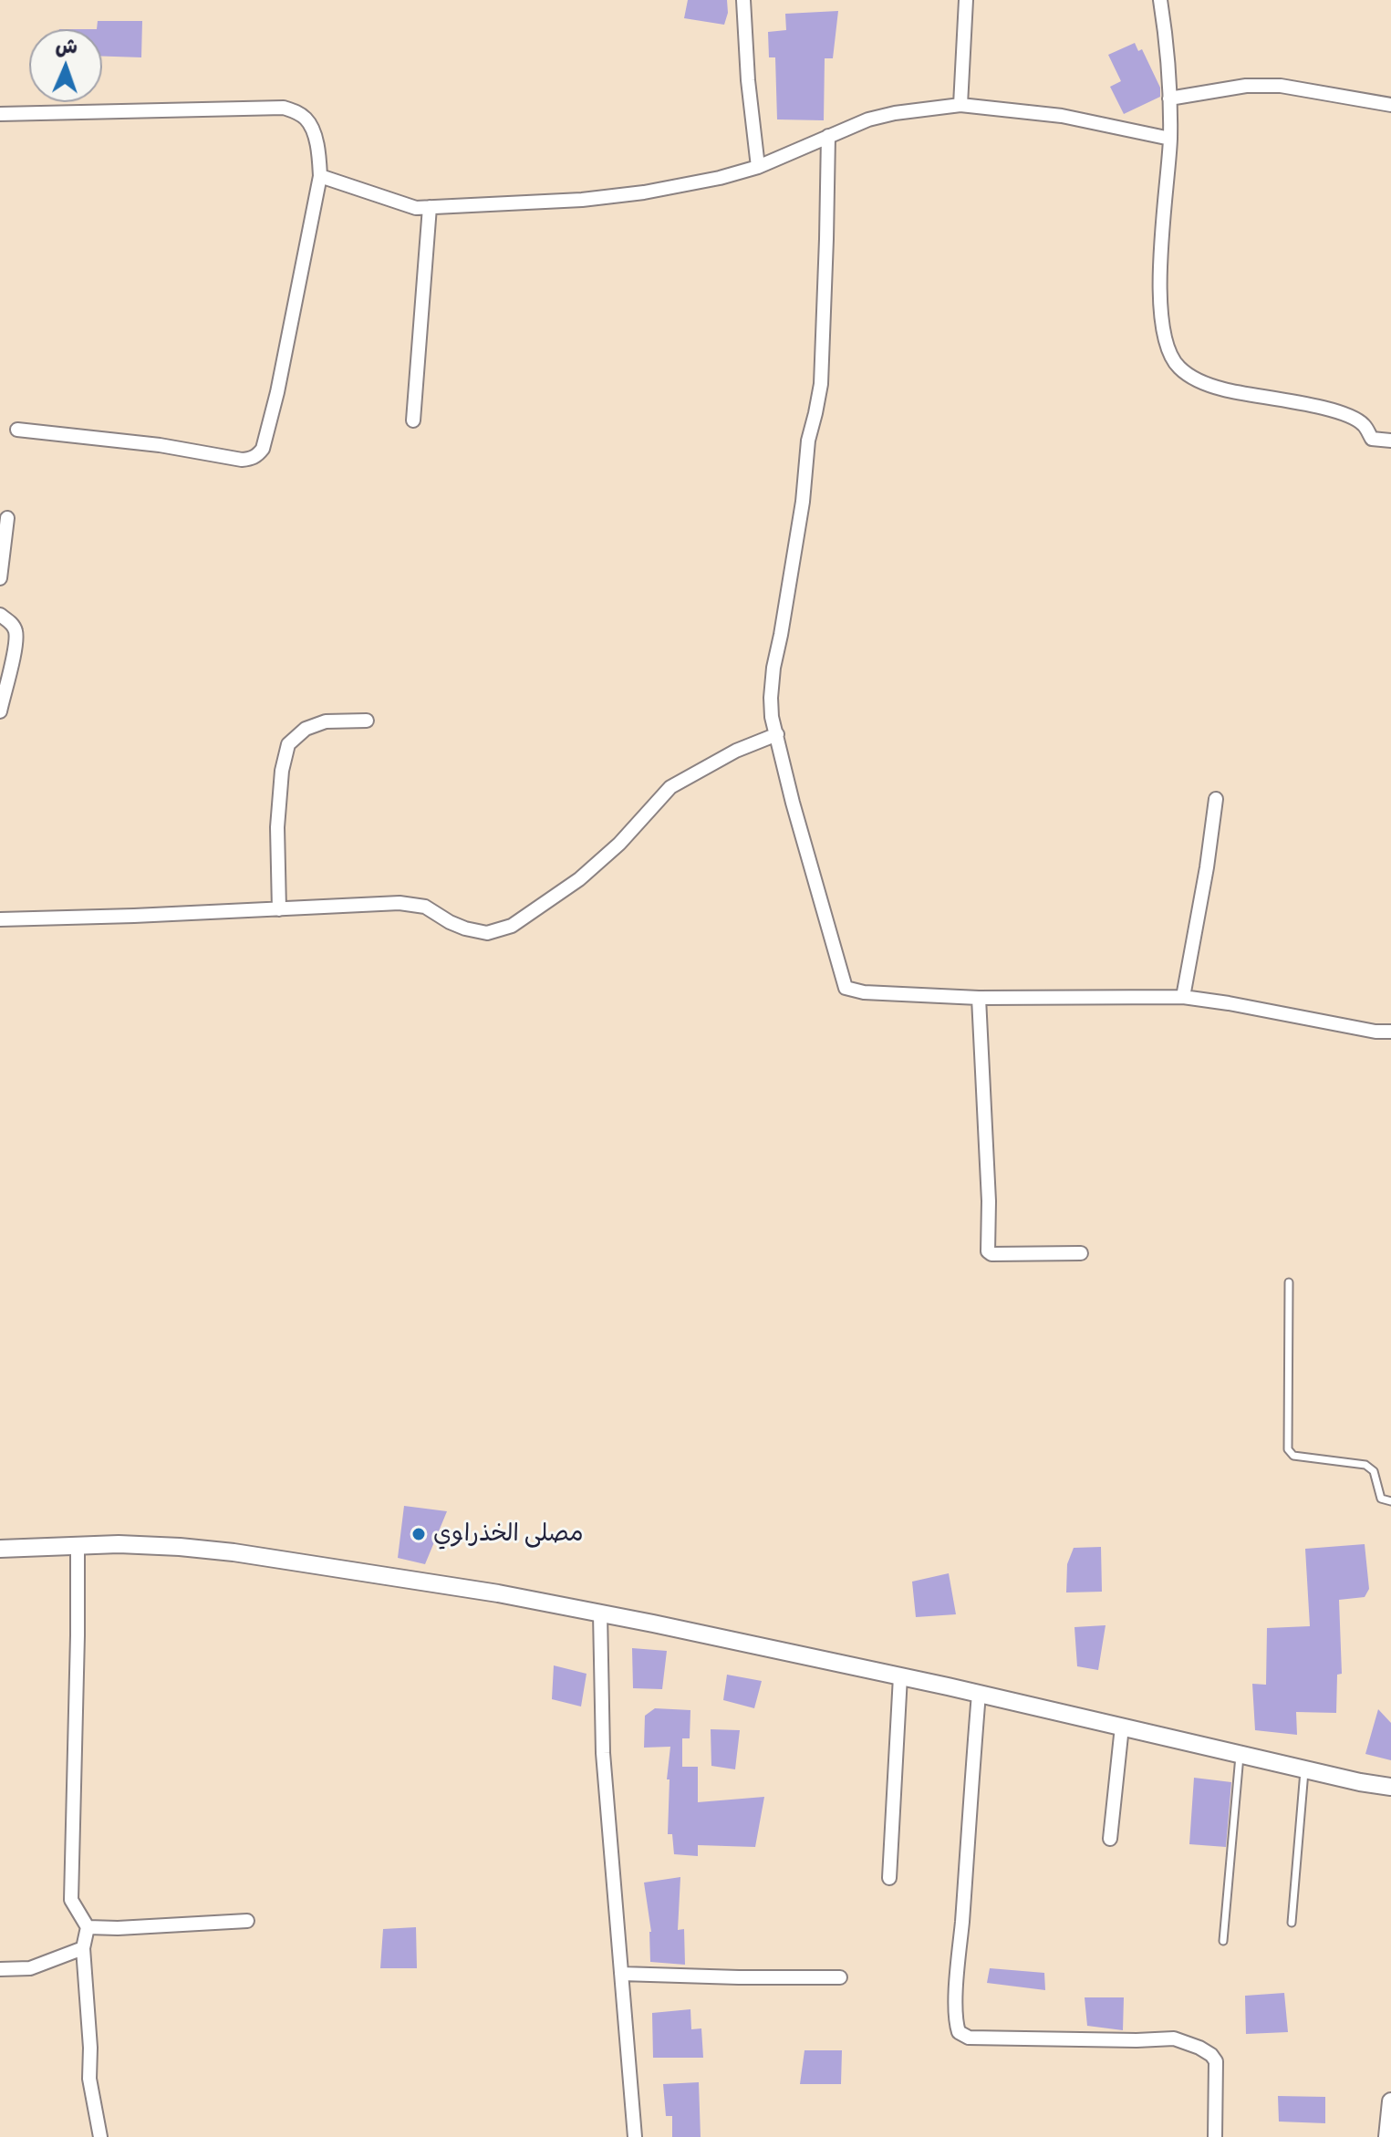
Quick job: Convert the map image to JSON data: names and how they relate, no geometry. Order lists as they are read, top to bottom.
{
  "places": ["مصلى الخذراوي"],
  "north": "top"
}
